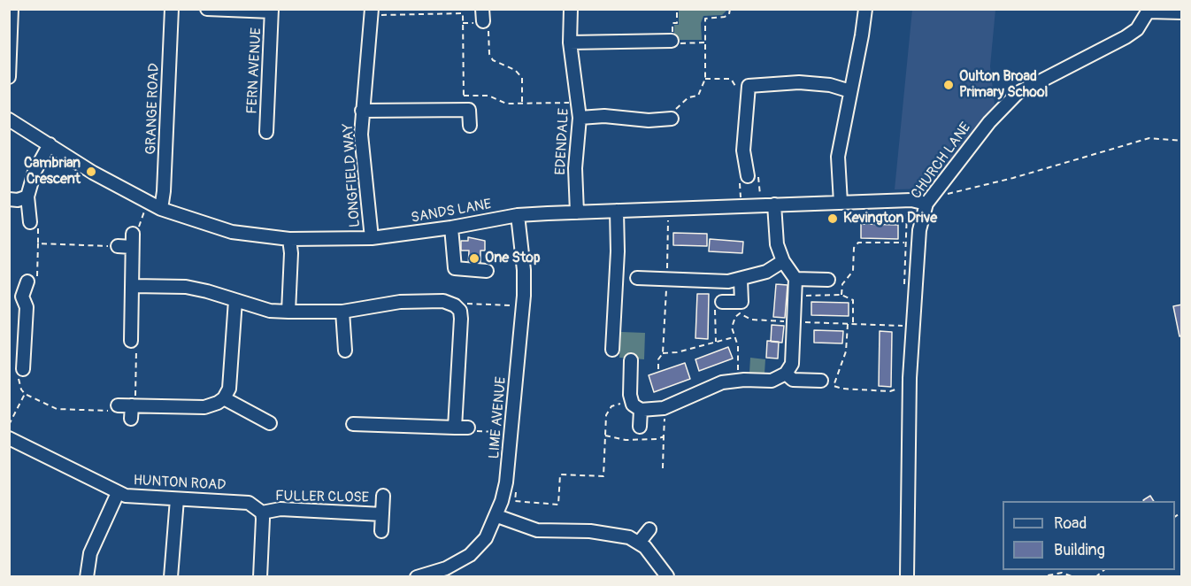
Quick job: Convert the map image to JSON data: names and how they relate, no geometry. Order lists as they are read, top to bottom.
{
  "streets": {
    "street": [
      "FERN AVENUE",
      "GRANGE ROAD",
      "EDENDALE",
      "CHURCH LANE",
      "LONGFIELD WAY",
      "SANDS LANE",
      "LIME AVENUE",
      "HUNTON ROAD",
      "FULLER CLOSE"
    ]
  },
  "crossings": [
    ["GRANGE ROAD", "SANDS LANE"],
    ["EDENDALE", "SANDS LANE"],
    ["CHURCH LANE", "SANDS LANE"],
    ["LONGFIELD WAY", "SANDS LANE"],
    ["SANDS LANE", "LIME AVENUE"],
    ["HUNTON ROAD", "FULLER CLOSE"]
  ],
  "places": [
    "Oulton Broad Primary School",
    "Cambrian Crescent",
    "Kevington Drive",
    "One Stop"
  ],
  "legend": ["Road", "Building"]
}
